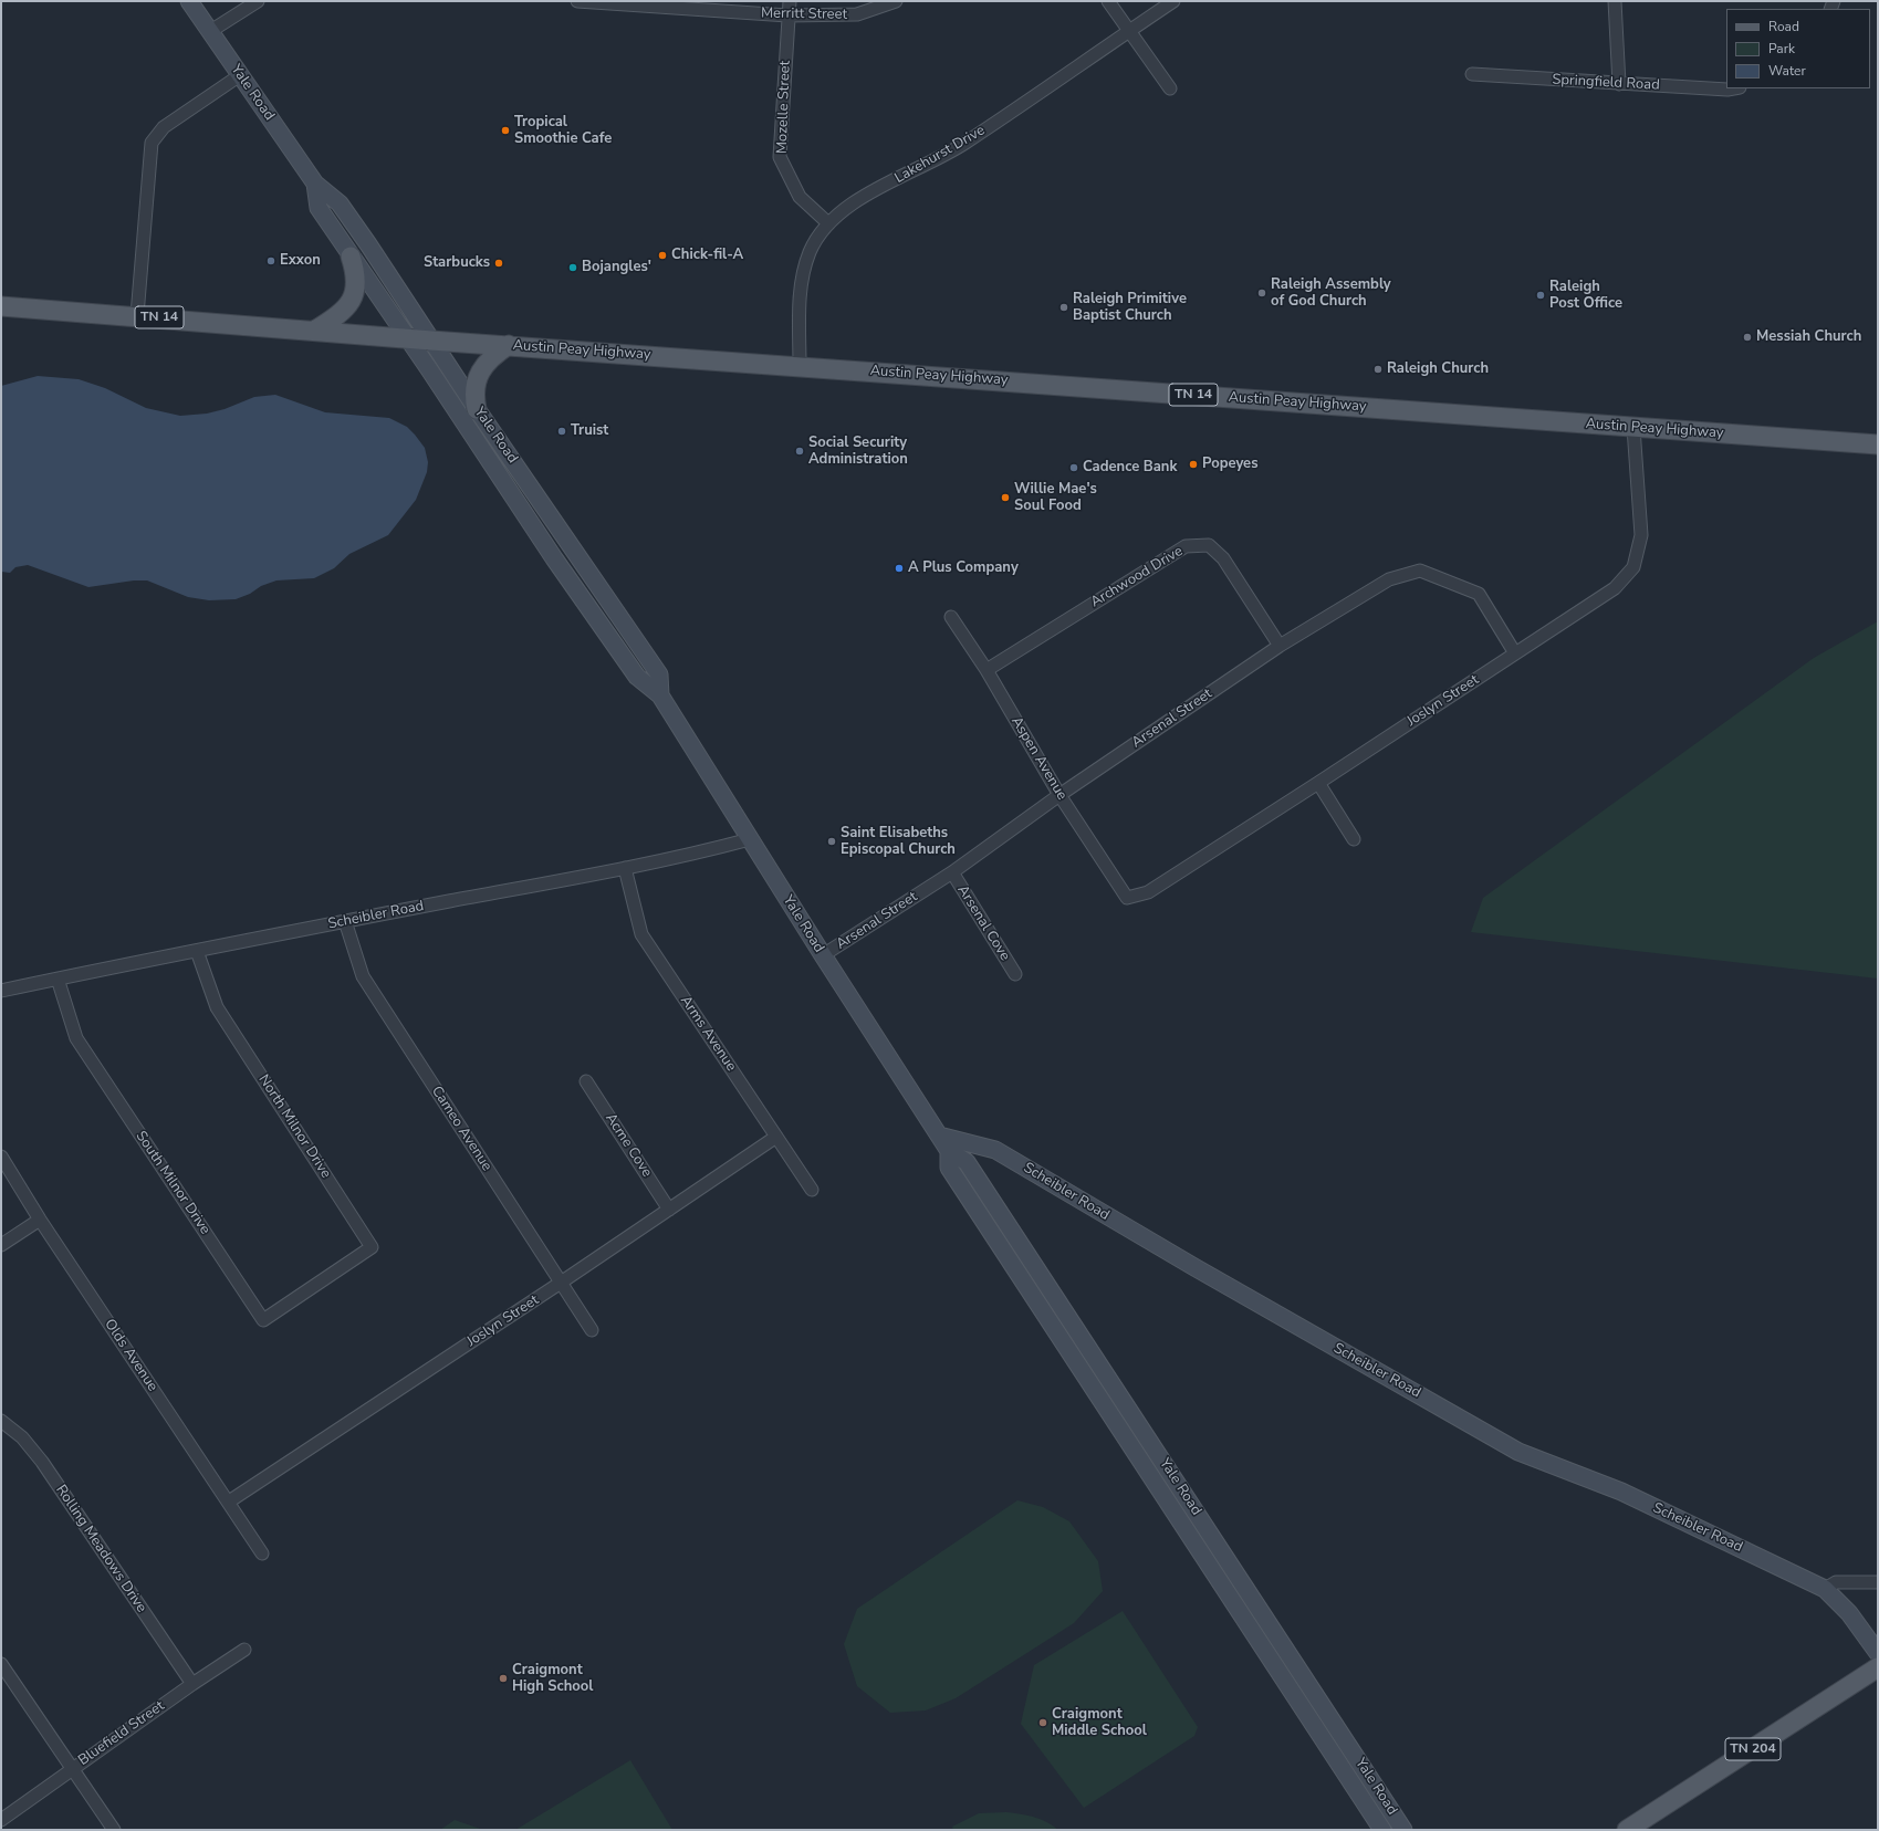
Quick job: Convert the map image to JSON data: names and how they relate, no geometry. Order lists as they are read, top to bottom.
{
  "streets": {
    "main road": [
      "Yale Road",
      "TN 14",
      "Austin Peay Highway",
      "Scheibler Road",
      "TN 204"
    ],
    "street": [
      "Merritt Street",
      "Springfield Road",
      "Mozelle Street",
      "Lakehurst Drive",
      "Archwood Drive",
      "Joslyn Street",
      "Arsenal Street",
      "Aspen Avenue",
      "Arsenal Cove",
      "Arms Avenue",
      "North Milnor Drive",
      "Cameo Avenue",
      "Acme Cove",
      "South Milnor Drive",
      "Olds Avenue",
      "Rolling Meadows Drive",
      "Bluefield Street"
    ]
  },
  "crossings": [
    ["Merritt Street", "Mozelle Street"],
    ["Yale Road", "Austin Peay Highway"],
    ["Yale Road", "Arsenal Street"],
    ["Yale Road", "Scheibler Road"],
    ["Mozelle Street", "Lakehurst Drive"],
    ["Lakehurst Drive", "Austin Peay Highway"],
    ["Austin Peay Highway", "Joslyn Street"],
    ["Archwood Drive", "Arsenal Street"],
    ["Archwood Drive", "Aspen Avenue"],
    ["Joslyn Street", "Arsenal Street"],
    ["Joslyn Street", "Aspen Avenue"],
    ["Joslyn Street", "Arms Avenue"],
    ["Joslyn Street", "Cameo Avenue"],
    ["Joslyn Street", "Acme Cove"],
    ["Joslyn Street", "Olds Avenue"],
    ["Arsenal Street", "Aspen Avenue"],
    ["Arsenal Street", "Arsenal Cove"],
    ["Scheibler Road", "Arms Avenue"],
    ["Scheibler Road", "North Milnor Drive"],
    ["Scheibler Road", "Cameo Avenue"],
    ["Scheibler Road", "South Milnor Drive"],
    ["North Milnor Drive", "South Milnor Drive"],
    ["Rolling Meadows Drive", "Bluefield Street"]
  ],
  "places": [
    "Tropical Smoothie Cafe",
    "Chick-fil-A",
    "Exxon",
    "Starbucks",
    "Bojangles'",
    "Raleigh Assembly of God Church",
    "Raleigh Post Office",
    "Raleigh Primitive Baptist Church",
    "Messiah Church",
    "Raleigh Church",
    "Truist",
    "Social Security Administration",
    "Popeyes",
    "Cadence Bank",
    "Willie Mae's Soul Food",
    "A Plus Company",
    "Saint Elisabeths Episcopal Church",
    "Craigmont High School",
    "Craigmont Middle School"
  ],
  "legend": ["Road", "Park", "Water"]
}
